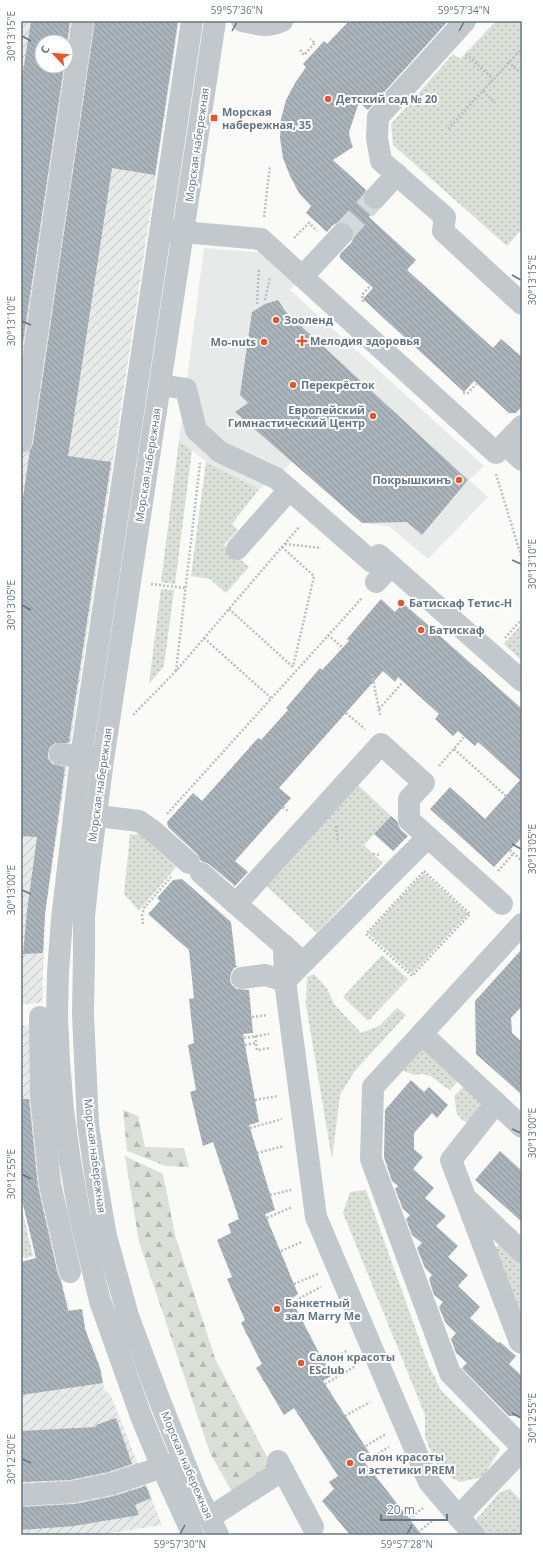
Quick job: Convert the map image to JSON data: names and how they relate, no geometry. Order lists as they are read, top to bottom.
{
  "streets": {
    "street": ["Морская набережная"]
  },
  "places": {
    "other": [
      "Детский сад № 20",
      "Зооленд",
      "Mo-nuts",
      "Перекрёсток",
      "Европейский Гимнастический Центр",
      "Покрышкинъ",
      "Батискаф Тетис-Н",
      "Батискаф",
      "Банкетный зал Marry Me",
      "Салон красоты ESclub",
      "Салон красоты и эстетики PREM"
    ],
    "transit": ["Морская набережная, 35"],
    "health": ["Мелодия здоровья"]
  },
  "scale_bar": "20 m",
  "north": "top left",
  "coordinates": [
    "59°57'36\"N",
    "59°57'34\"N",
    "30°13'15\"E",
    "30°13'10\"E",
    "30°13'05\"E",
    "30°13'00\"E",
    "30°12'55\"E",
    "30°12'50\"E",
    "59°57'30\"N",
    "59°57'28\"N"
  ]
}
